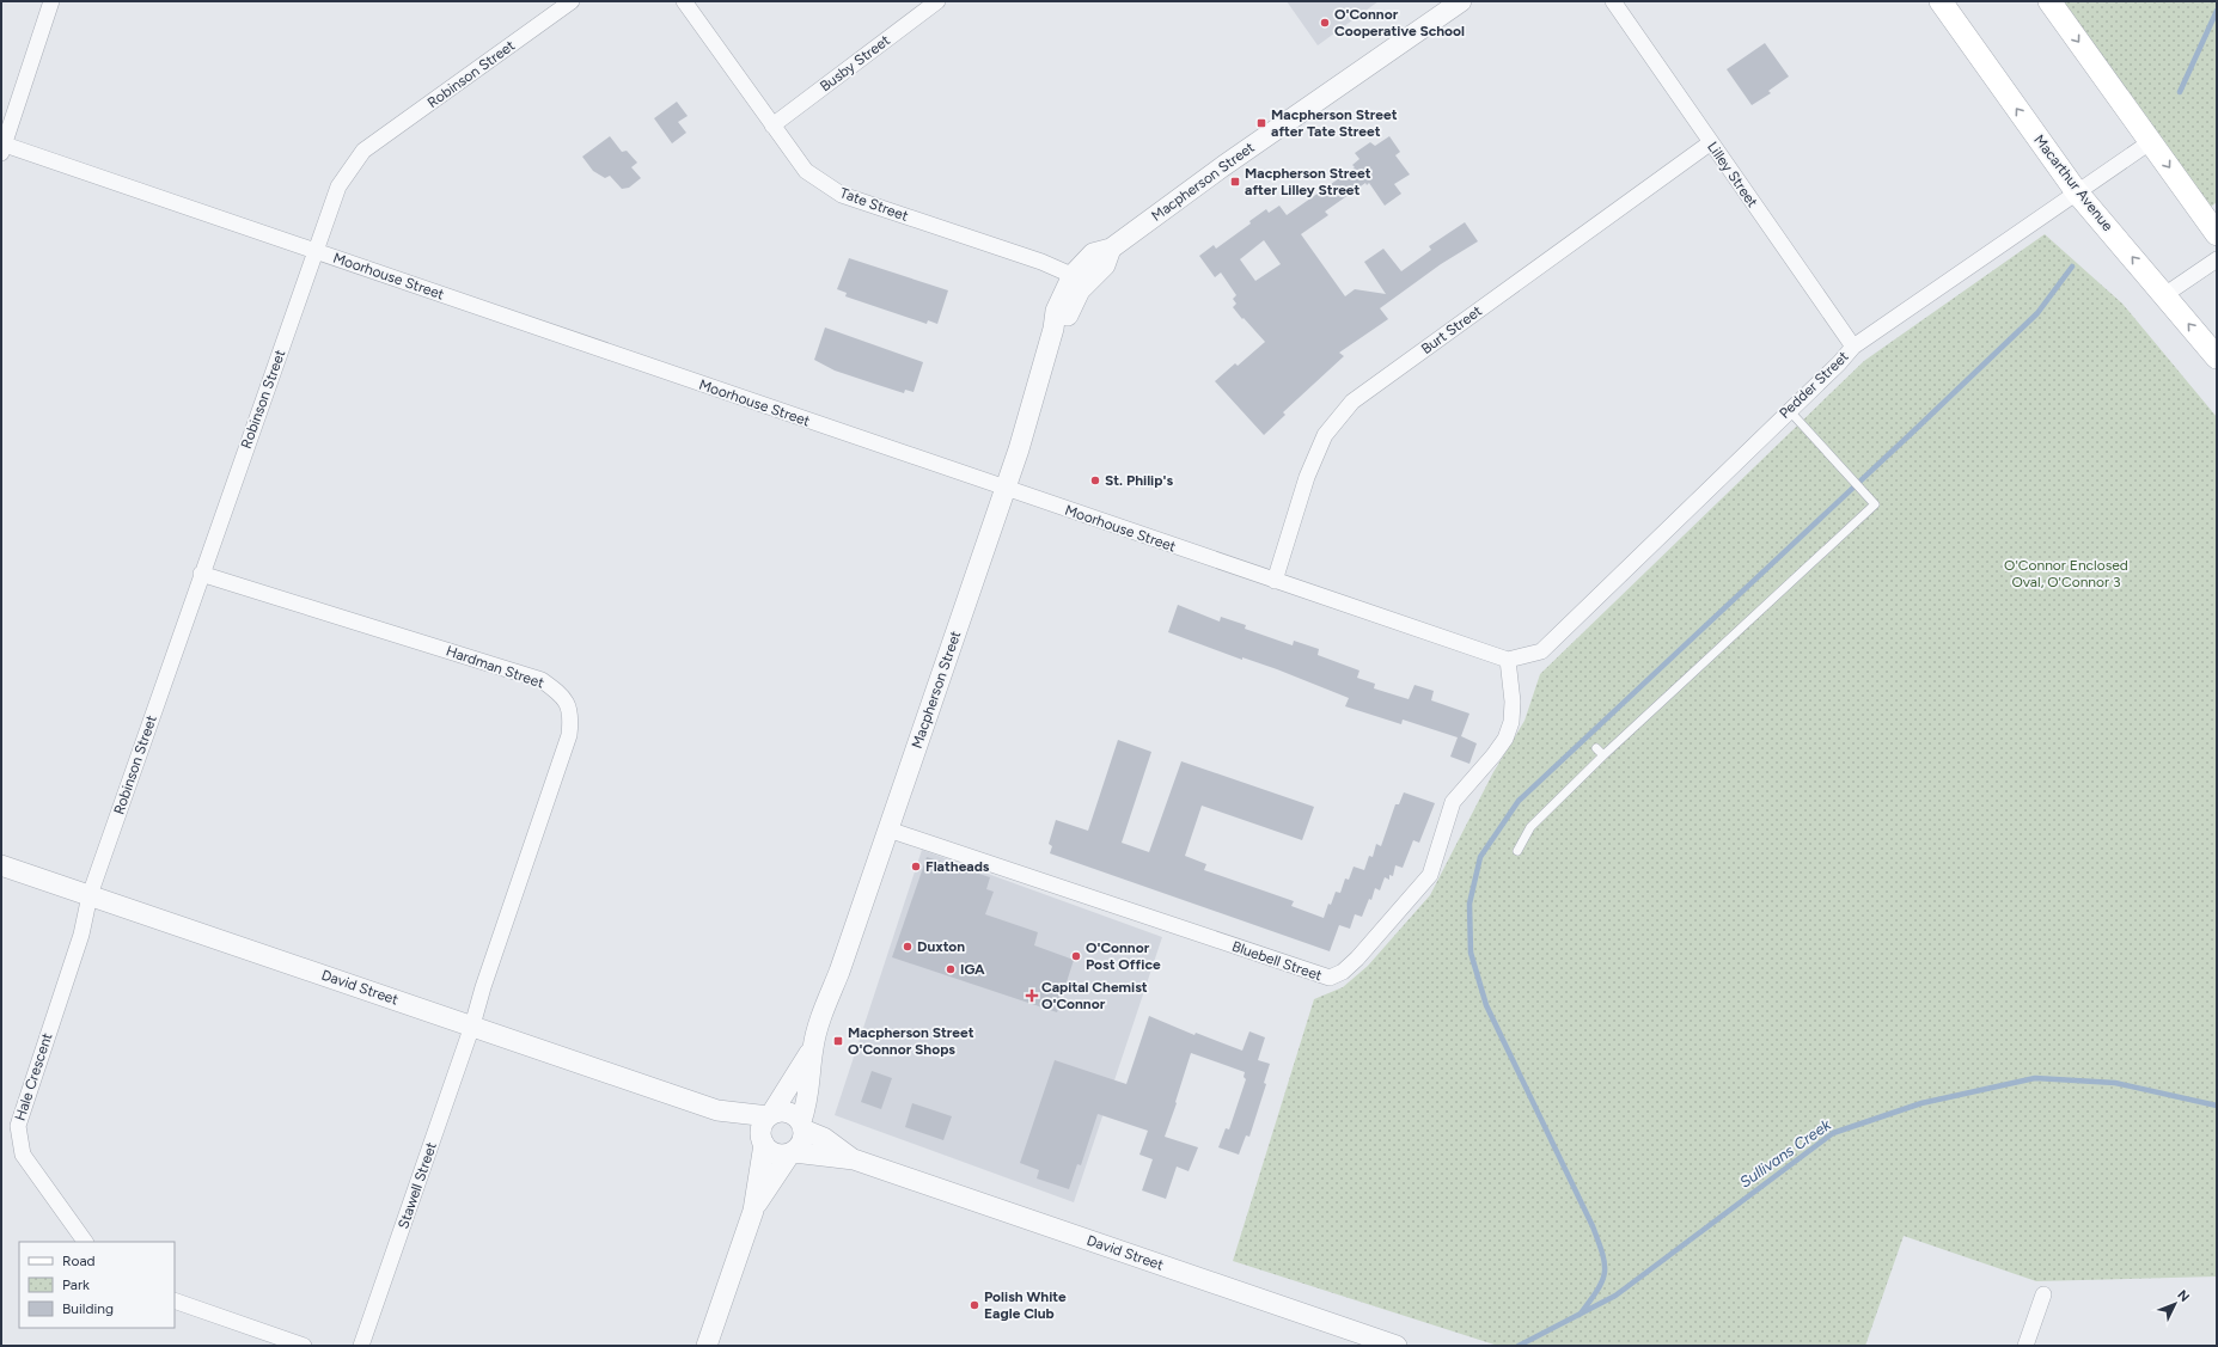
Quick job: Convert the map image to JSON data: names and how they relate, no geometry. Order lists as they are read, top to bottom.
{
  "streets": {
    "main road": ["Macarthur Avenue"],
    "street": [
      "Busby Street",
      "Robinson Street",
      "Lilley Street",
      "Macpherson Street",
      "Tate Street",
      "Moorhouse Street",
      "Burt Street",
      "Pedder Street",
      "Hardman Street",
      "Bluebell Street",
      "David Street",
      "Hale Crescent",
      "Stawell Street"
    ]
  },
  "crossings": [
    ["Busby Street", "Tate Street"],
    ["Robinson Street", "Moorhouse Street"],
    ["Robinson Street", "Hardman Street"],
    ["Robinson Street", "David Street"],
    ["Robinson Street", "Hale Crescent"],
    ["Lilley Street", "Burt Street"],
    ["Lilley Street", "Pedder Street"],
    ["Macpherson Street", "Tate Street"],
    ["Macpherson Street", "Moorhouse Street"],
    ["Macpherson Street", "Bluebell Street"],
    ["Macpherson Street", "David Street"],
    ["Macarthur Avenue", "Pedder Street"],
    ["Moorhouse Street", "Burt Street"],
    ["Moorhouse Street", "Pedder Street"],
    ["Moorhouse Street", "Bluebell Street"],
    ["Pedder Street", "Bluebell Street"],
    ["Hardman Street", "David Street"],
    ["Hardman Street", "Stawell Street"],
    ["David Street", "Hale Crescent"],
    ["David Street", "Stawell Street"]
  ],
  "water": ["Sullivans Creek"],
  "parks": ["O'Connor Enclosed Oval, O'Connor 3"],
  "places": {
    "other": [
      "O'Connor Cooperative School",
      "St. Philip's",
      "Flatheads",
      "Duxton",
      "O'Connor Post Office",
      "IGA",
      "Polish White Eagle Club"
    ],
    "transit": ["Macpherson Street after Tate Street", "Macpherson Street after Lilley Street", "Macpherson Street O'Connor Shops"],
    "health": ["Capital Chemist O'Connor"]
  },
  "legend": ["Road", "Park", "Building"],
  "north": "top right"
}
